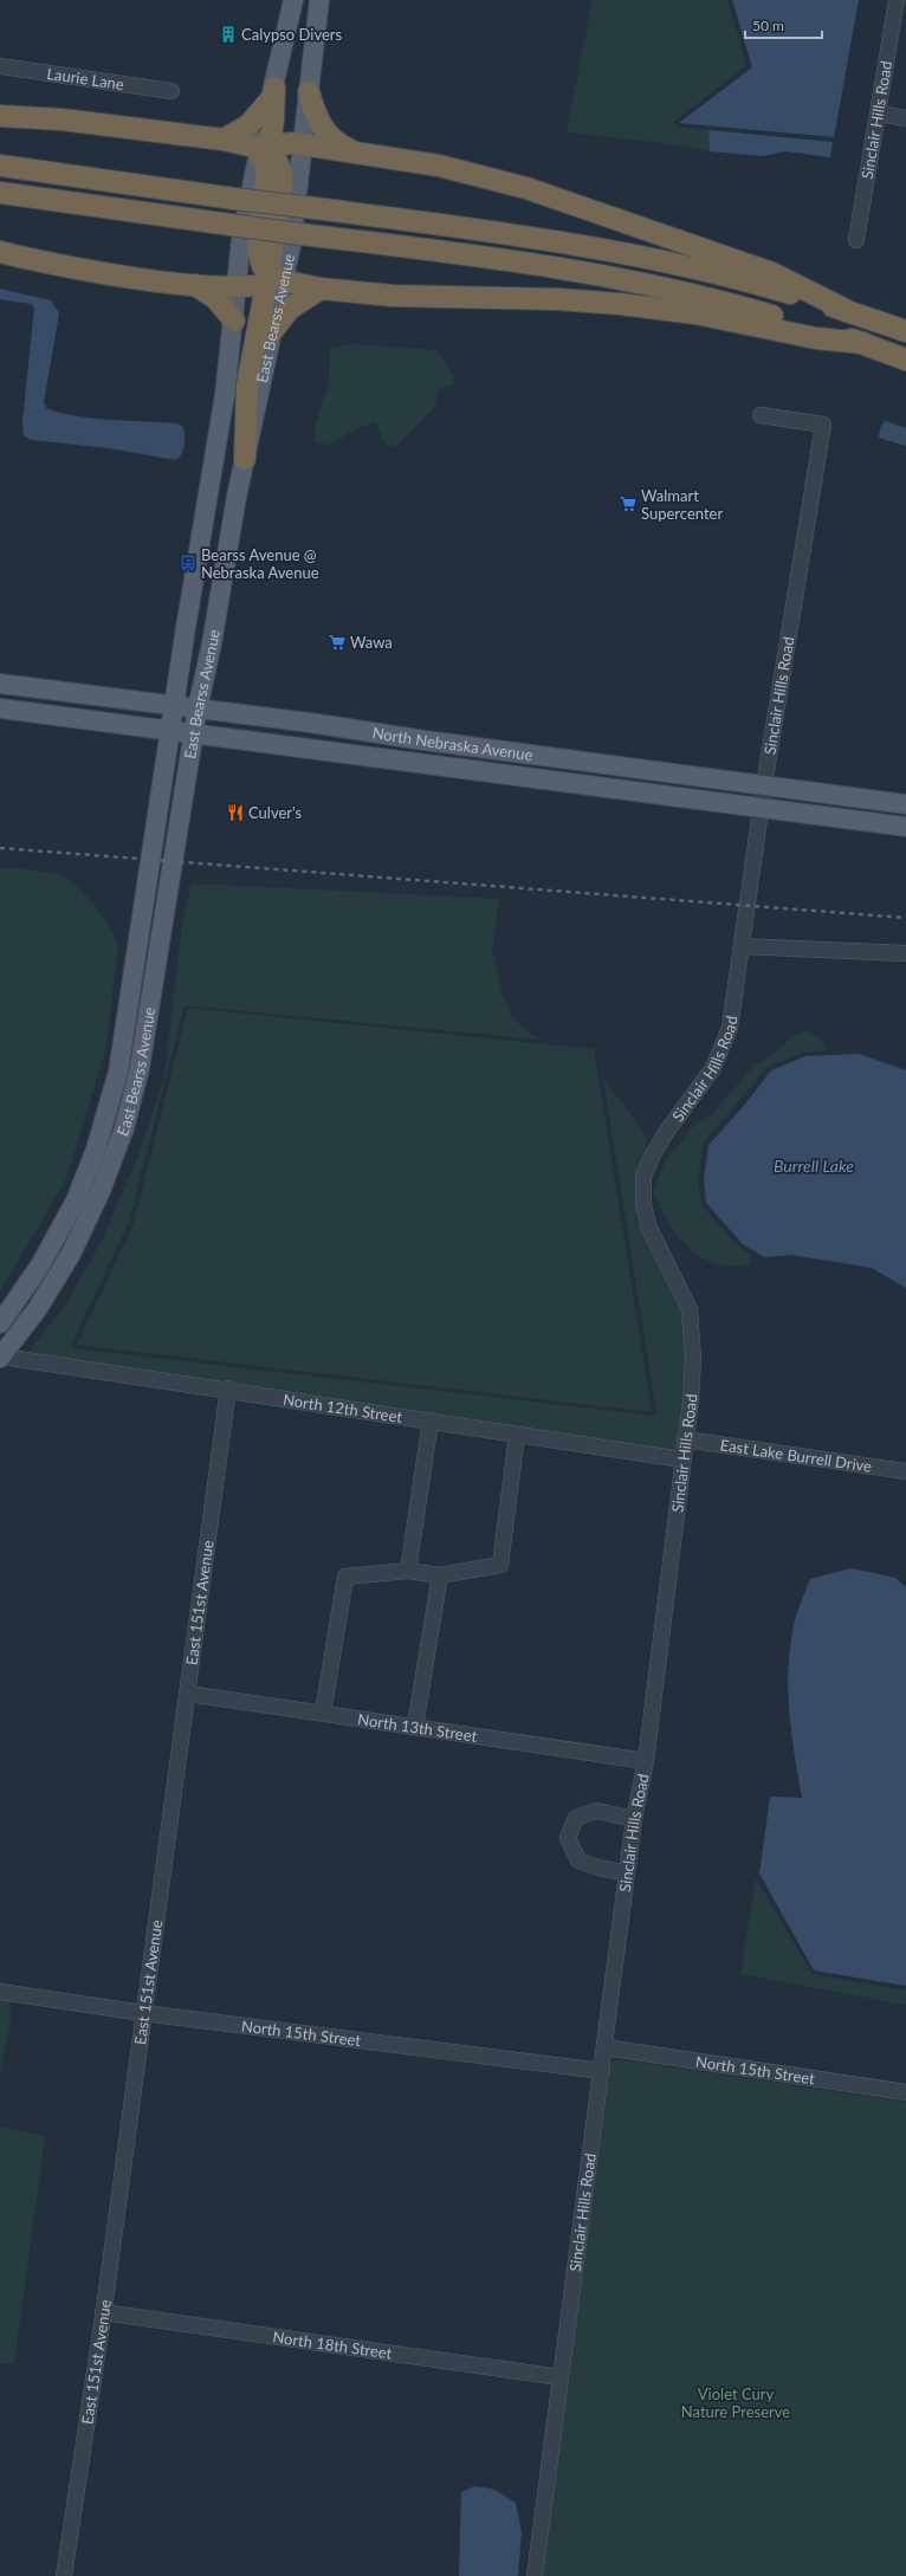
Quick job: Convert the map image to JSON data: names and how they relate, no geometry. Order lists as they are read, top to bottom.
{
  "streets": {
    "main road": ["East Bearss Avenue", "North Nebraska Avenue"],
    "street": [
      "Laurie Lane",
      "Sinclair Hills Road",
      "North 12th Street",
      "East Lake Burrell Drive",
      "East 151st Avenue",
      "North 13th Street",
      "North 15th Street",
      "North 18th Street"
    ]
  },
  "crossings": [
    ["Sinclair Hills Road", "North Nebraska Avenue"],
    ["Sinclair Hills Road", "North 12th Street"],
    ["Sinclair Hills Road", "East Lake Burrell Drive"],
    ["Sinclair Hills Road", "North 13th Street"],
    ["Sinclair Hills Road", "North 15th Street"],
    ["Sinclair Hills Road", "North 18th Street"],
    ["East Bearss Avenue", "North Nebraska Avenue"],
    ["East Bearss Avenue", "North 12th Street"],
    ["North 12th Street", "East 151st Avenue"],
    ["East 151st Avenue", "North 13th Street"],
    ["East 151st Avenue", "North 15th Street"],
    ["East 151st Avenue", "North 18th Street"]
  ],
  "water": ["Burrell Lake"],
  "parks": ["Violet Cury Nature Preserve"],
  "places": {
    "building": ["Calypso Divers"],
    "supermarket": ["Walmart Supercenter", "Wawa"],
    "bus stop": ["Bearss Avenue @ Nebraska Avenue"],
    "restaurant": ["Culver's"]
  },
  "scale_bar": "50 m"
}
